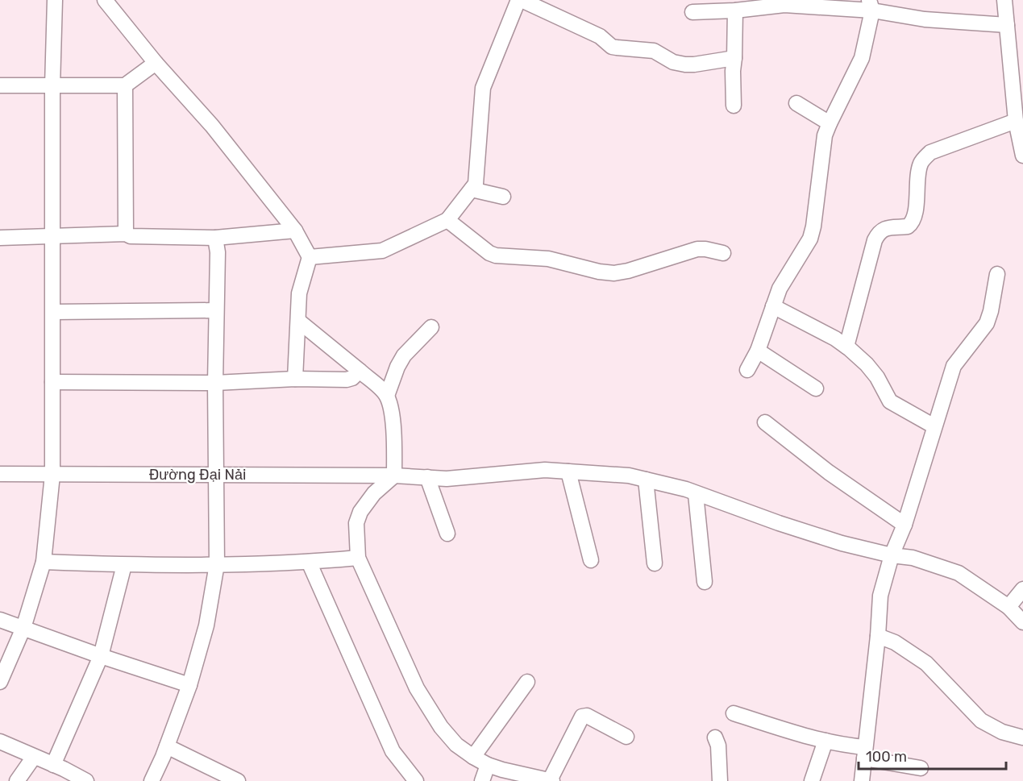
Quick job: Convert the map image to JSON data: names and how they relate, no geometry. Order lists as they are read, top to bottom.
{
  "streets": {
    "street": ["Đường Đại Nải"]
  },
  "scale_bar": "100 m"
}
